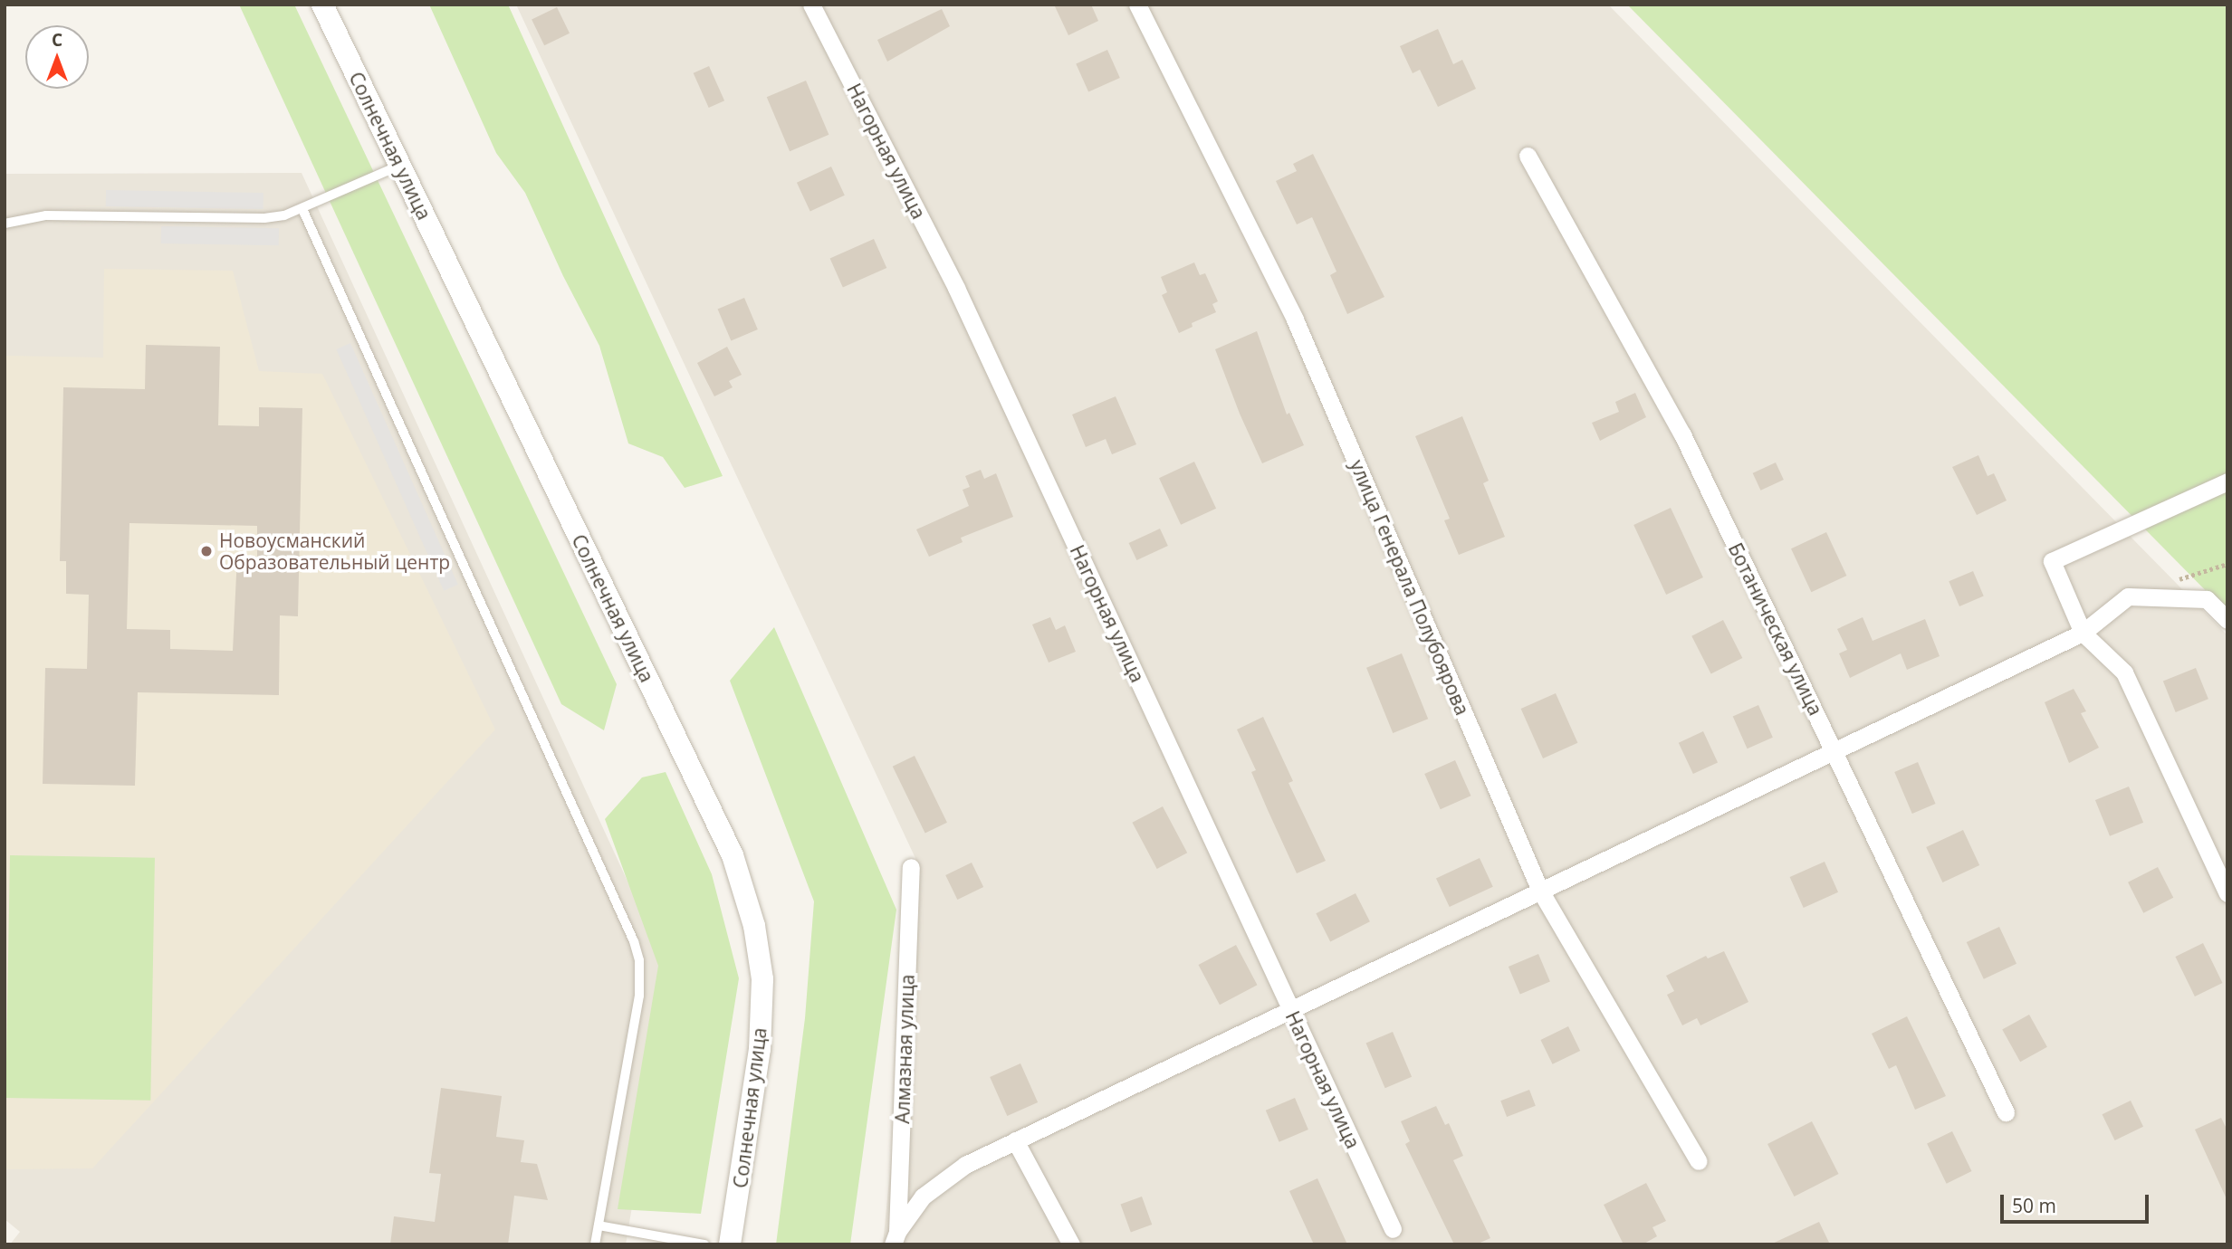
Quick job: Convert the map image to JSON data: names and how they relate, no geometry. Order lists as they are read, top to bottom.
{
  "streets": {
    "street": [
      "Солнечная улица",
      "Нагорная улица",
      "улица Генерала Полубоярова",
      "Ботаническая улица",
      "Алмазная улица"
    ]
  },
  "places": ["Новоусманский Образовательный центр"],
  "scale_bar": "50 m",
  "north": "top"
}
